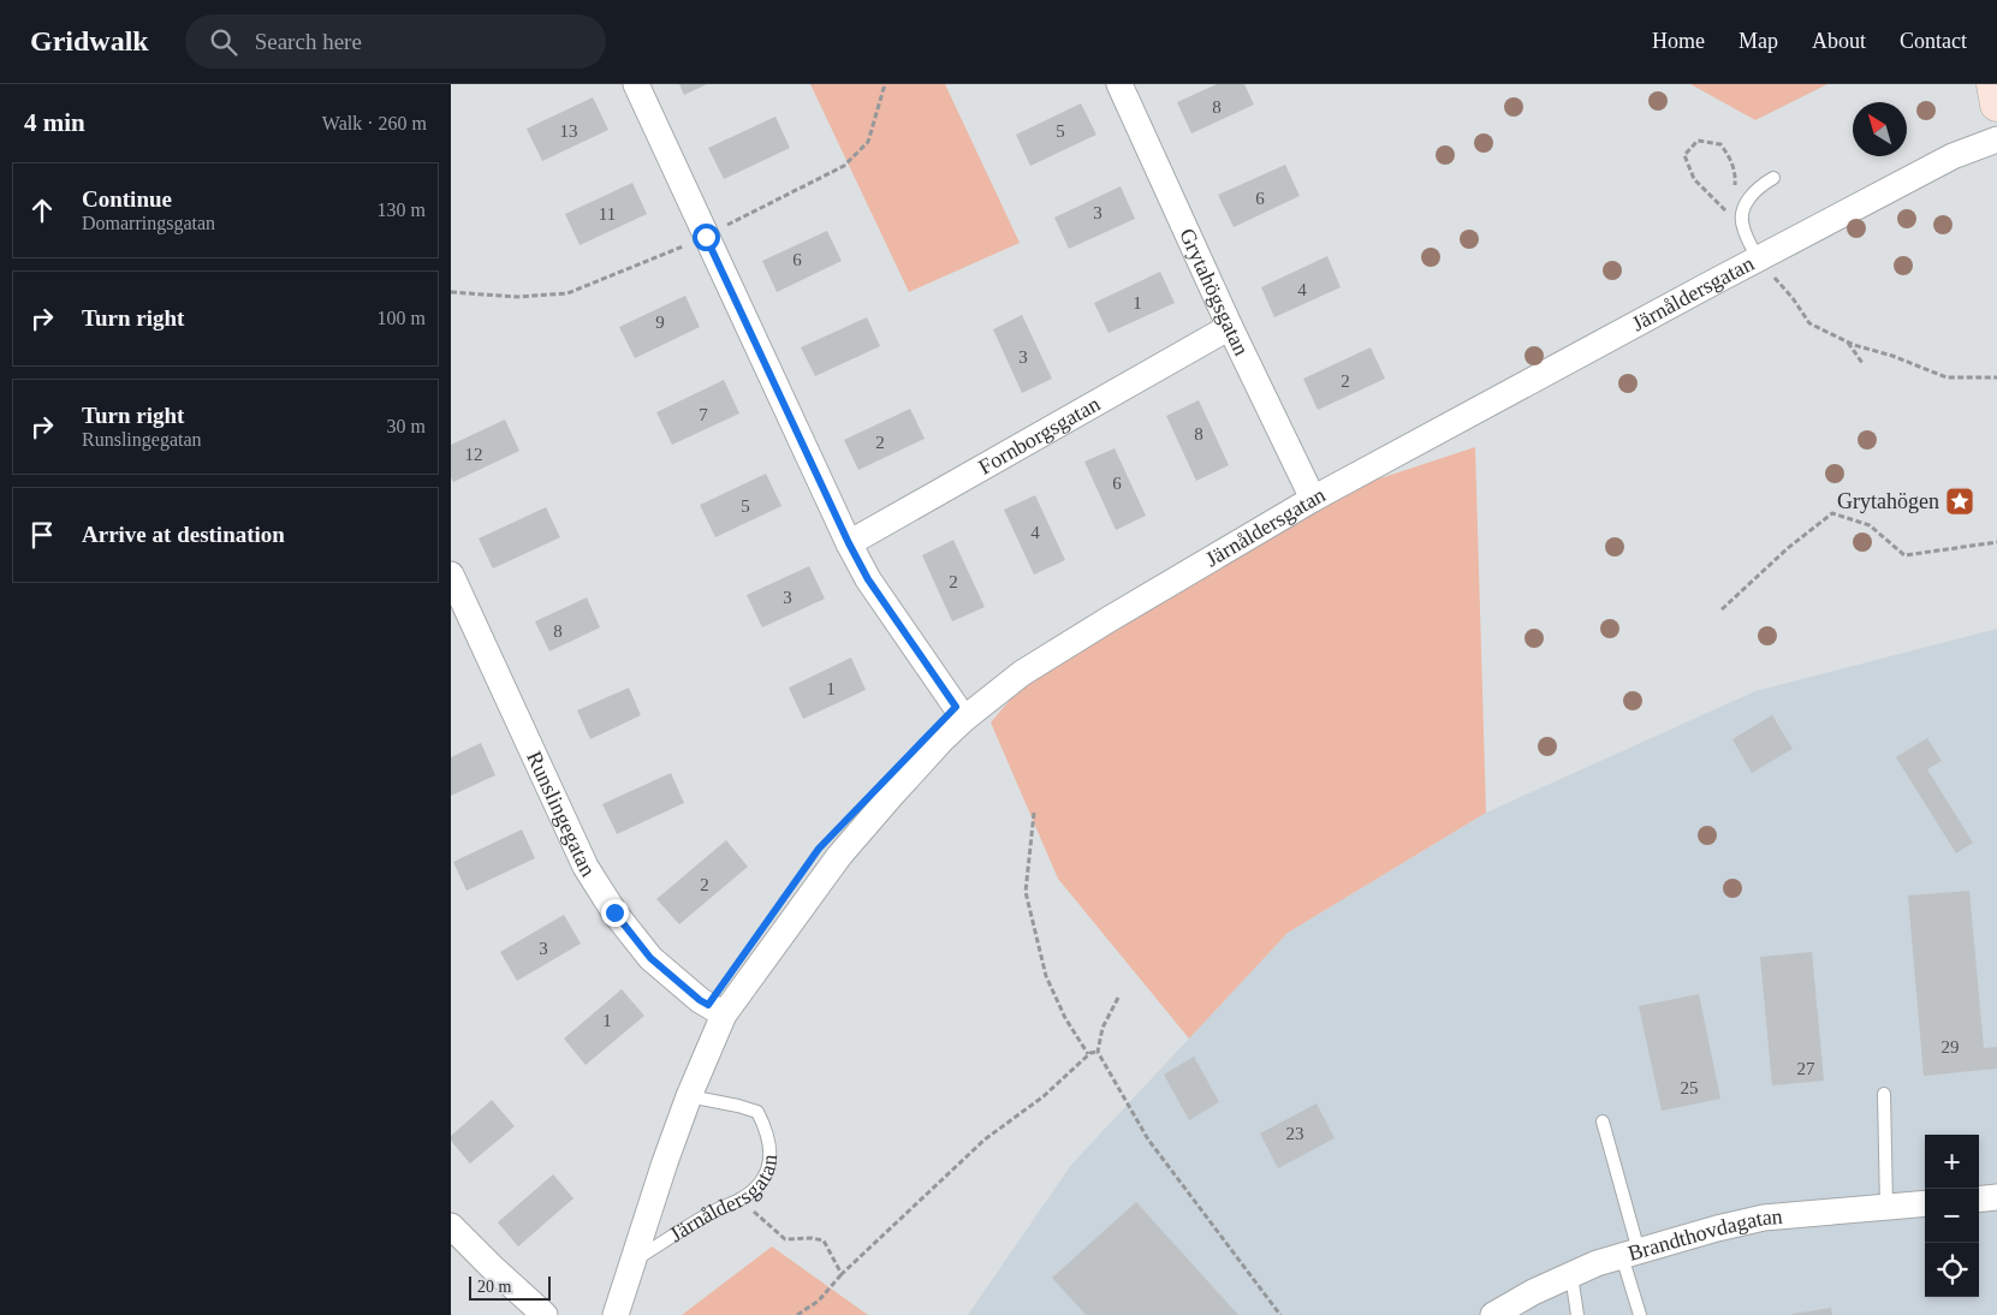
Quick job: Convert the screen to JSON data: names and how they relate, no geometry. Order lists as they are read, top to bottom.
{
  "streets": {
    "street": [
      "Grytahögsgatan",
      "Järnåldersgatan",
      "Fornborgsgatan",
      "Runslingegatan",
      "Brandthovdagatan"
    ]
  },
  "crossings": [
    ["Grytahögsgatan", "Järnåldersgatan"],
    ["Grytahögsgatan", "Fornborgsgatan"],
    ["Järnåldersgatan", "Runslingegatan"]
  ],
  "places": {
    "place": ["Grytahögen"]
  },
  "house_numbers": [
    "8",
    "13",
    "5",
    "6",
    "3",
    "11",
    "6",
    "4",
    "1",
    "9",
    "3",
    "2",
    "7",
    "8",
    "2",
    "12",
    "6",
    "5",
    "4",
    "2",
    "3",
    "8",
    "1",
    "2",
    "3",
    "1",
    "29",
    "27",
    "25",
    "23"
  ],
  "scale_bar": "20 m",
  "north": "top left",
  "page": {
    "header": "Gridwalk",
    "search": "Search here",
    "nav": [
      "Home",
      "Map",
      "About",
      "Contact"
    ],
    "heading": ["4 min", "Walk · 260 m"],
    "list": [
      ["Continue", "Domarringsgatan", "130 m"],
      ["Turn right", "100 m"],
      ["Turn right", "Runslingegatan", "30 m"],
      "Arrive at destination"
    ],
    "map_buttons": ["+", "−"],
    "scale": "20 m"
  }
}
